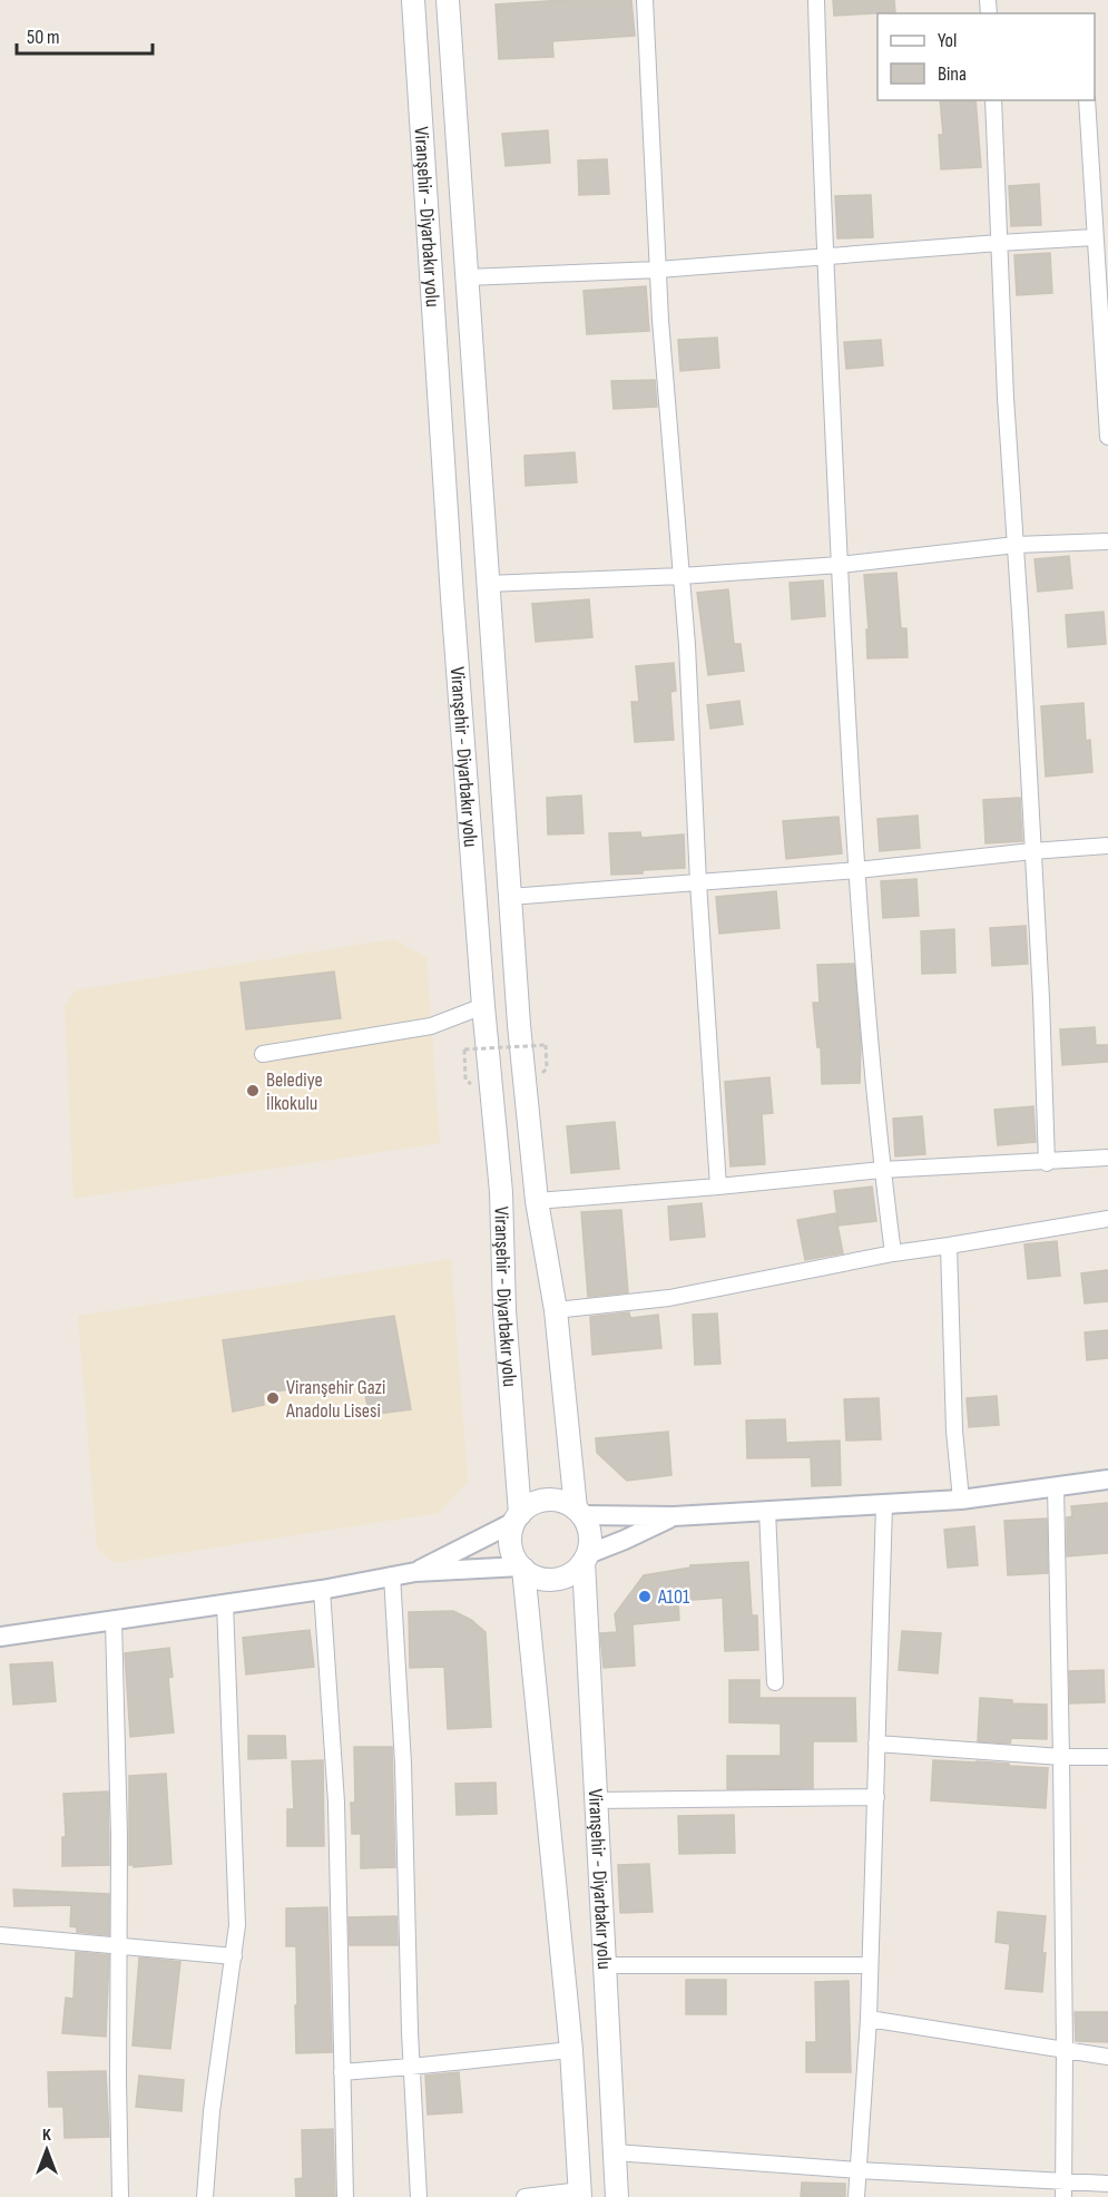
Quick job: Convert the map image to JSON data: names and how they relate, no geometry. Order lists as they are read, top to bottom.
{
  "streets": {
    "main road": ["Viranşehir - Diyarbakır yolu"]
  },
  "places": ["Belediye İlkokulu", "Viranşehir Gazi Anadolu Lisesi", "A101"],
  "legend": ["Yol", "Bina"],
  "scale_bar": "50 m",
  "north": "top"
}
